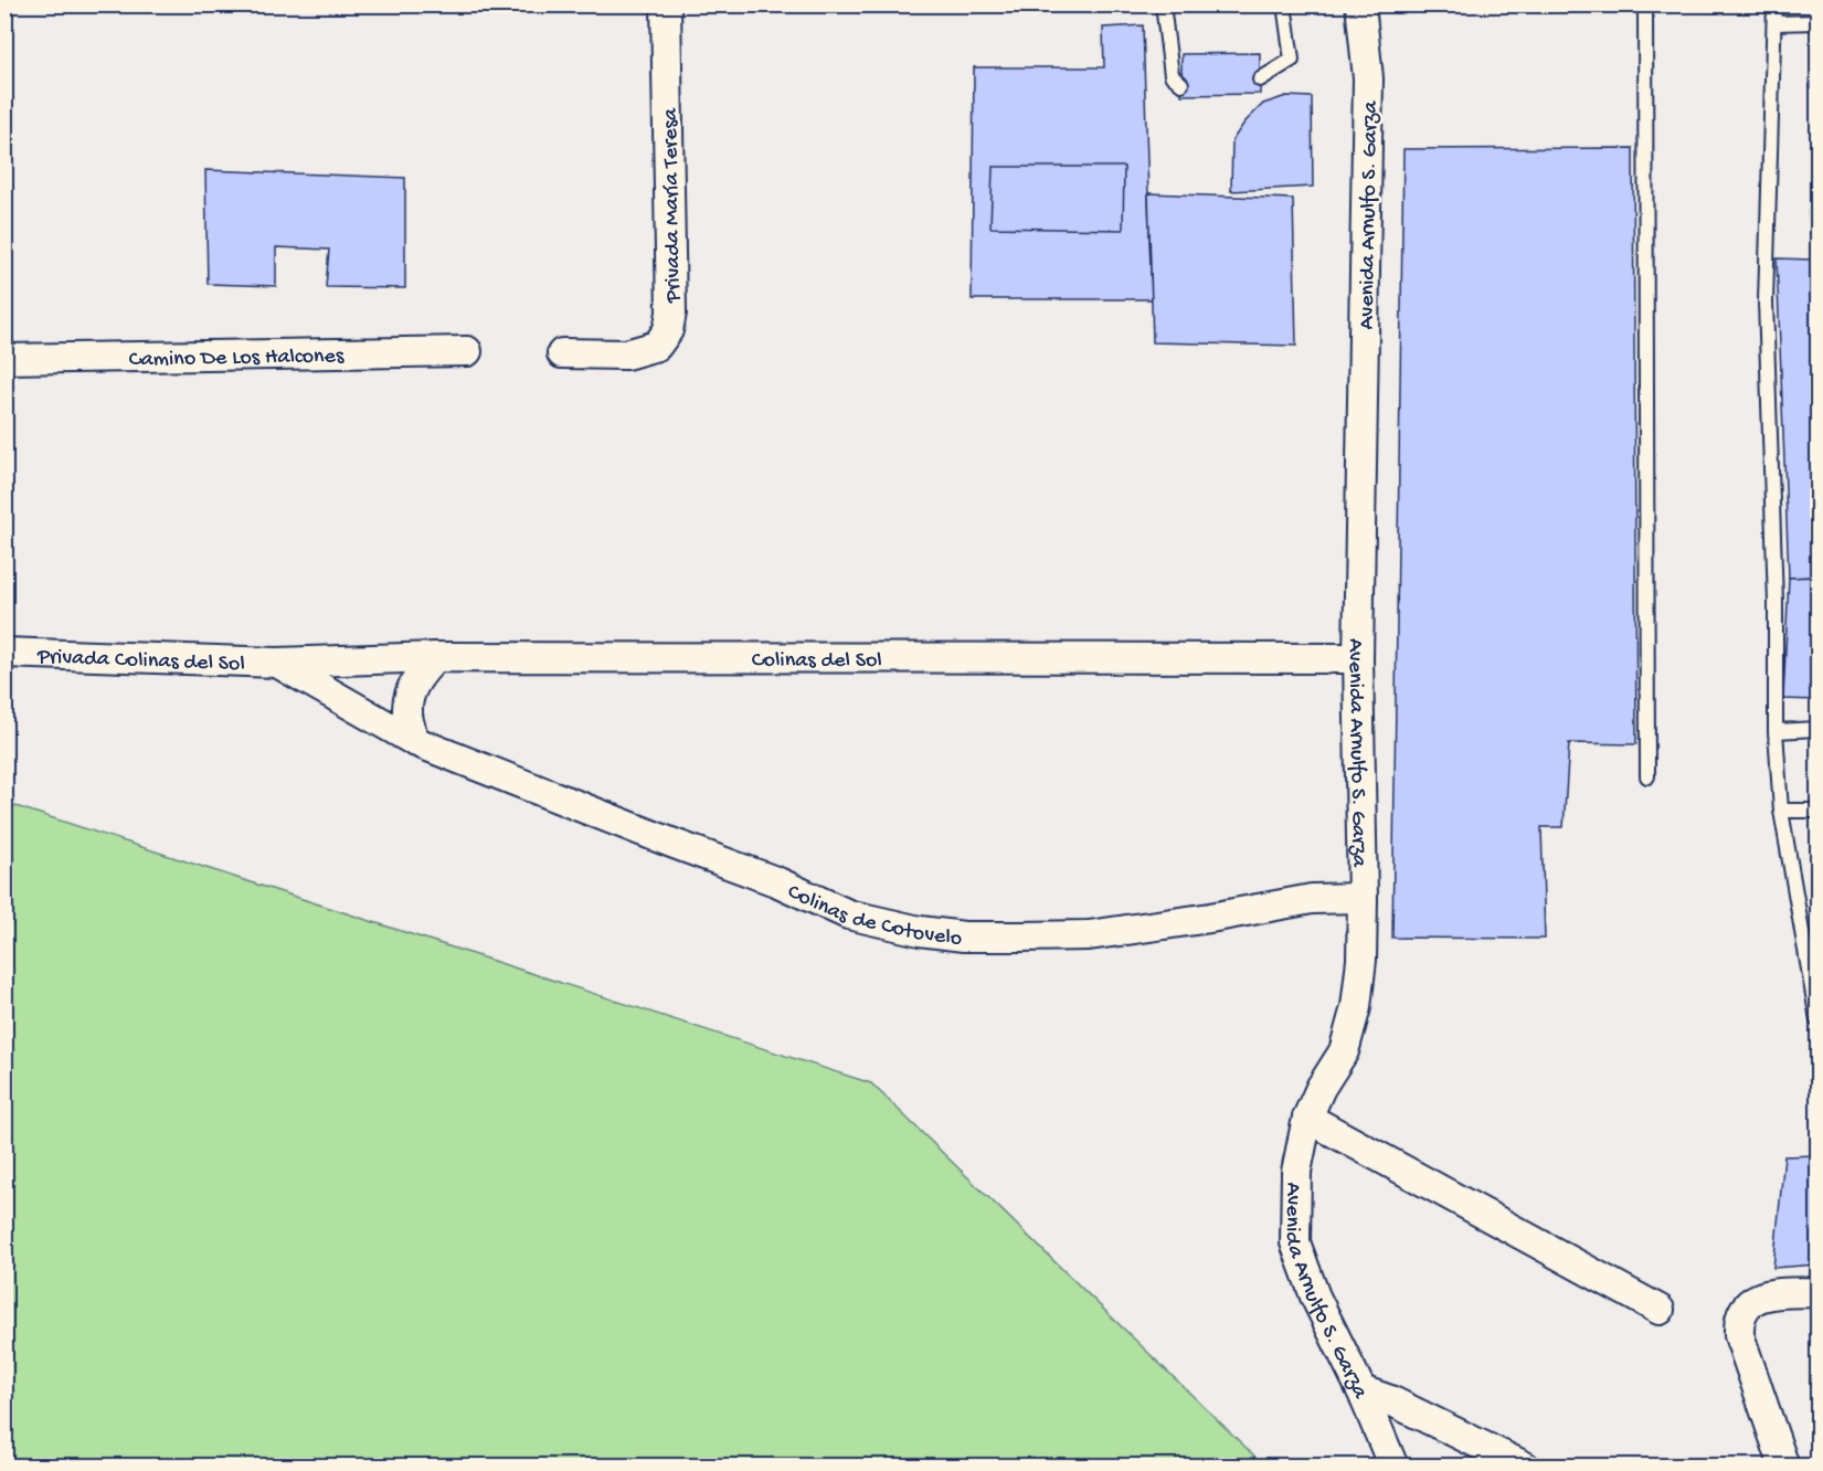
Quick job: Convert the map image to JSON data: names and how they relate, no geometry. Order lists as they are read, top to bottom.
{
  "streets": {
    "street": [
      "Privada María Teresa",
      "Avenida Arnulfo S. Garza",
      "Camino De Los Halcones",
      "Privada Colinas del Sol",
      "Colinas del Sol",
      "Colinas de Cotovelo"
    ]
  },
  "crossings": [
    ["Avenida Arnulfo S. Garza", "Colinas del Sol"],
    ["Avenida Arnulfo S. Garza", "Colinas de Cotovelo"],
    ["Privada Colinas del Sol", "Colinas del Sol"],
    ["Privada Colinas del Sol", "Colinas de Cotovelo"],
    ["Colinas del Sol", "Colinas de Cotovelo"]
  ]
}
